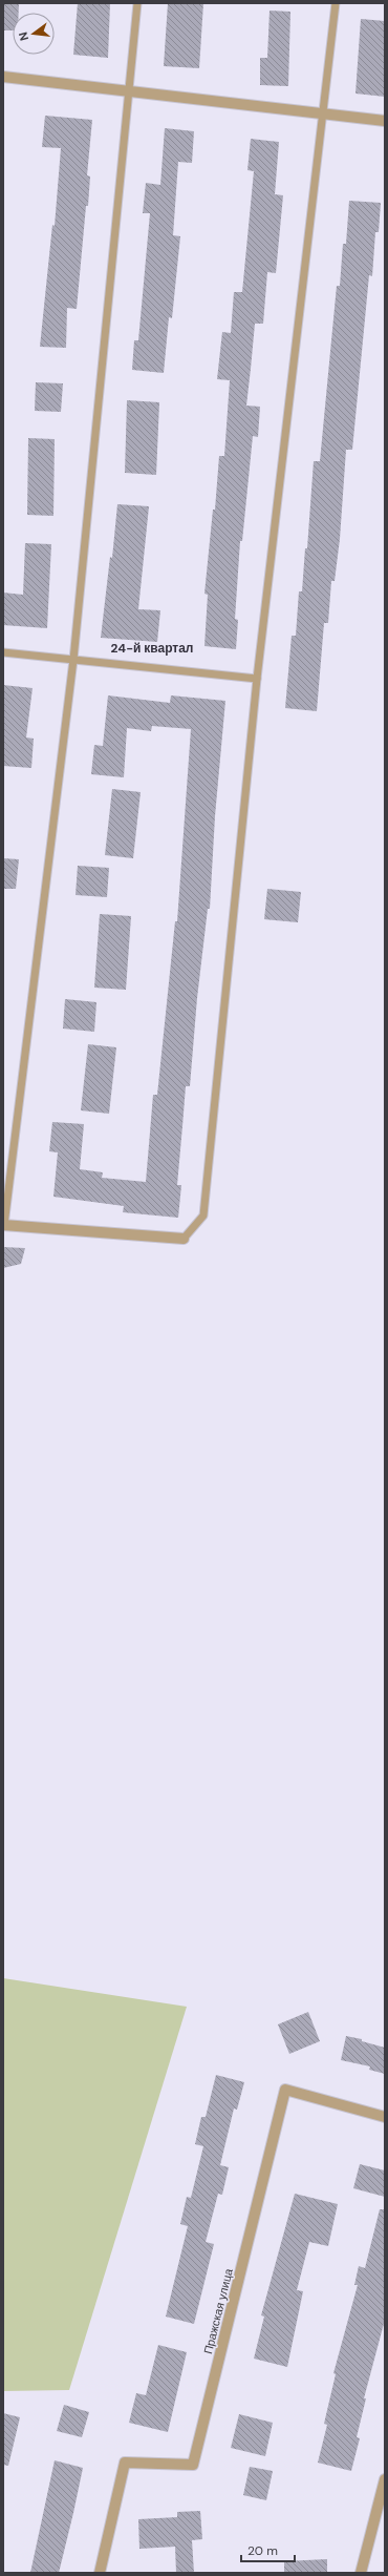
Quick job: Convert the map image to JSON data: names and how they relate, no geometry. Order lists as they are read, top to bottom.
{
  "streets": {
    "street": ["Пражская улица"]
  },
  "districts": ["24-й квартал"],
  "scale_bar": "20 m",
  "north": "left"
}
